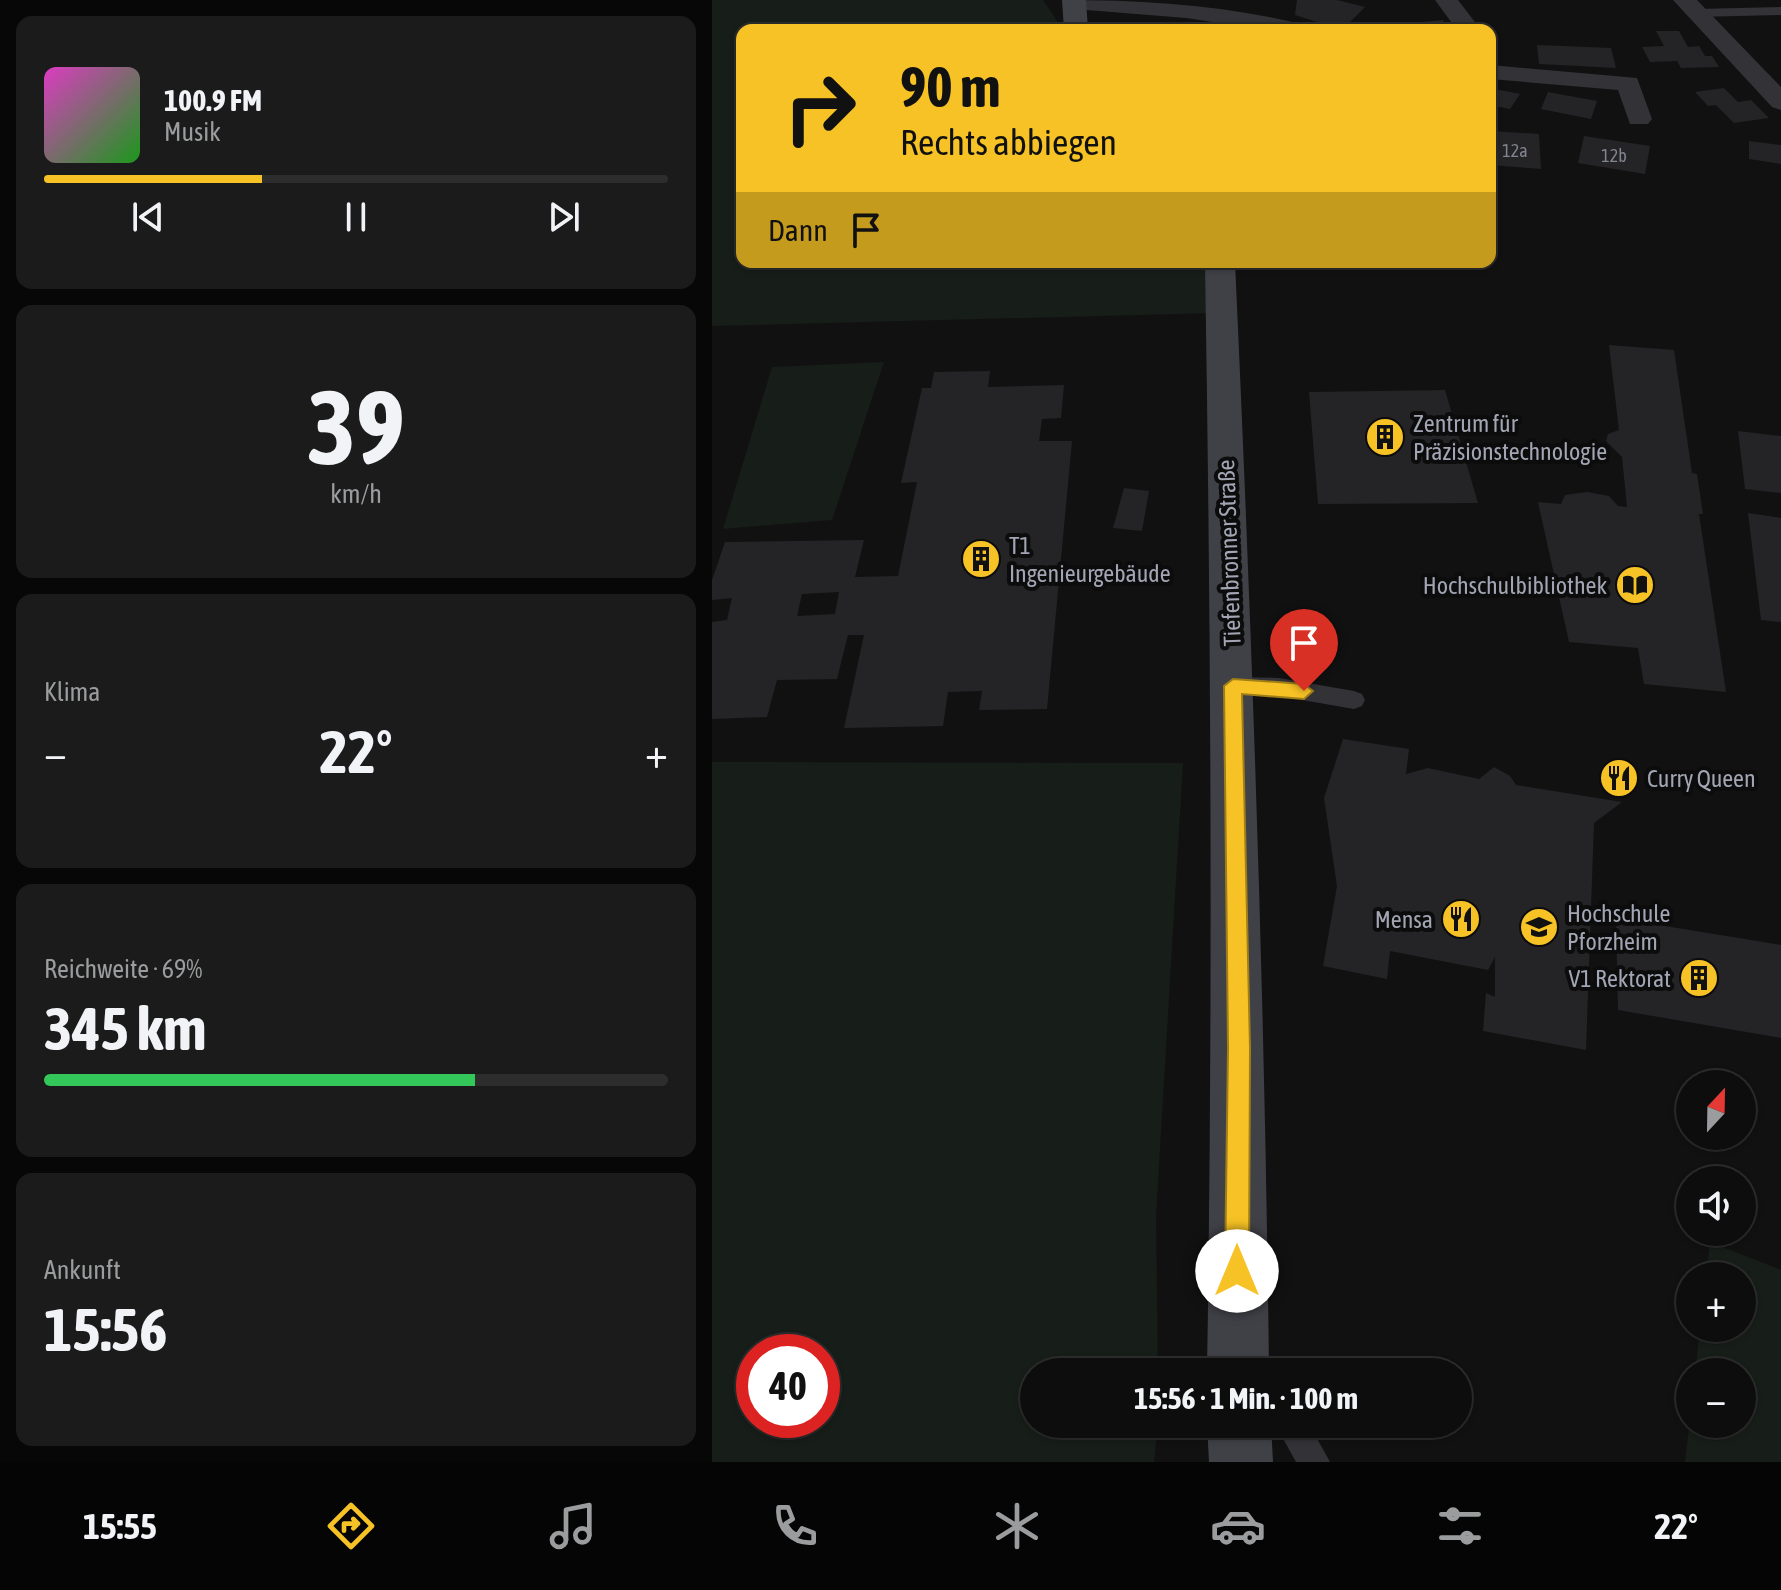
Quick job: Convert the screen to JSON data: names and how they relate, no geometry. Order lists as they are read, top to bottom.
{
  "streets": {
    "street": ["Tiefenbronner Straße"]
  },
  "places": {
    "building": ["Zentrum für Präzisionstechnologie", "T1 Ingenieurgebäude", "V1 Rektorat"],
    "library": ["Hochschulbibliothek"],
    "restaurant": ["Curry Queen", "Mensa"],
    "school or university": ["Hochschule Pforzheim"]
  },
  "house_numbers": ["12a", "12b"],
  "north": "top",
  "page": {
    "turn": ["90 m", "Rechts abbiegen"],
    "song": ["100.9 FM", "Musik"],
    "then": "Dann",
    "tile": [
      ["39", "km/h"],
      "Klima",
      ["Reichweite · 69%", "345 km"],
      ["Ankunft", "15:56"]
    ],
    "heat": ["−", "22°", "+"],
    "map_buttons": ["+", "−"],
    "limit": "40",
    "trip": "15:56 · 1 Min. · 100 m",
    "tabs": ["15:55", "22°"]
  }
}
